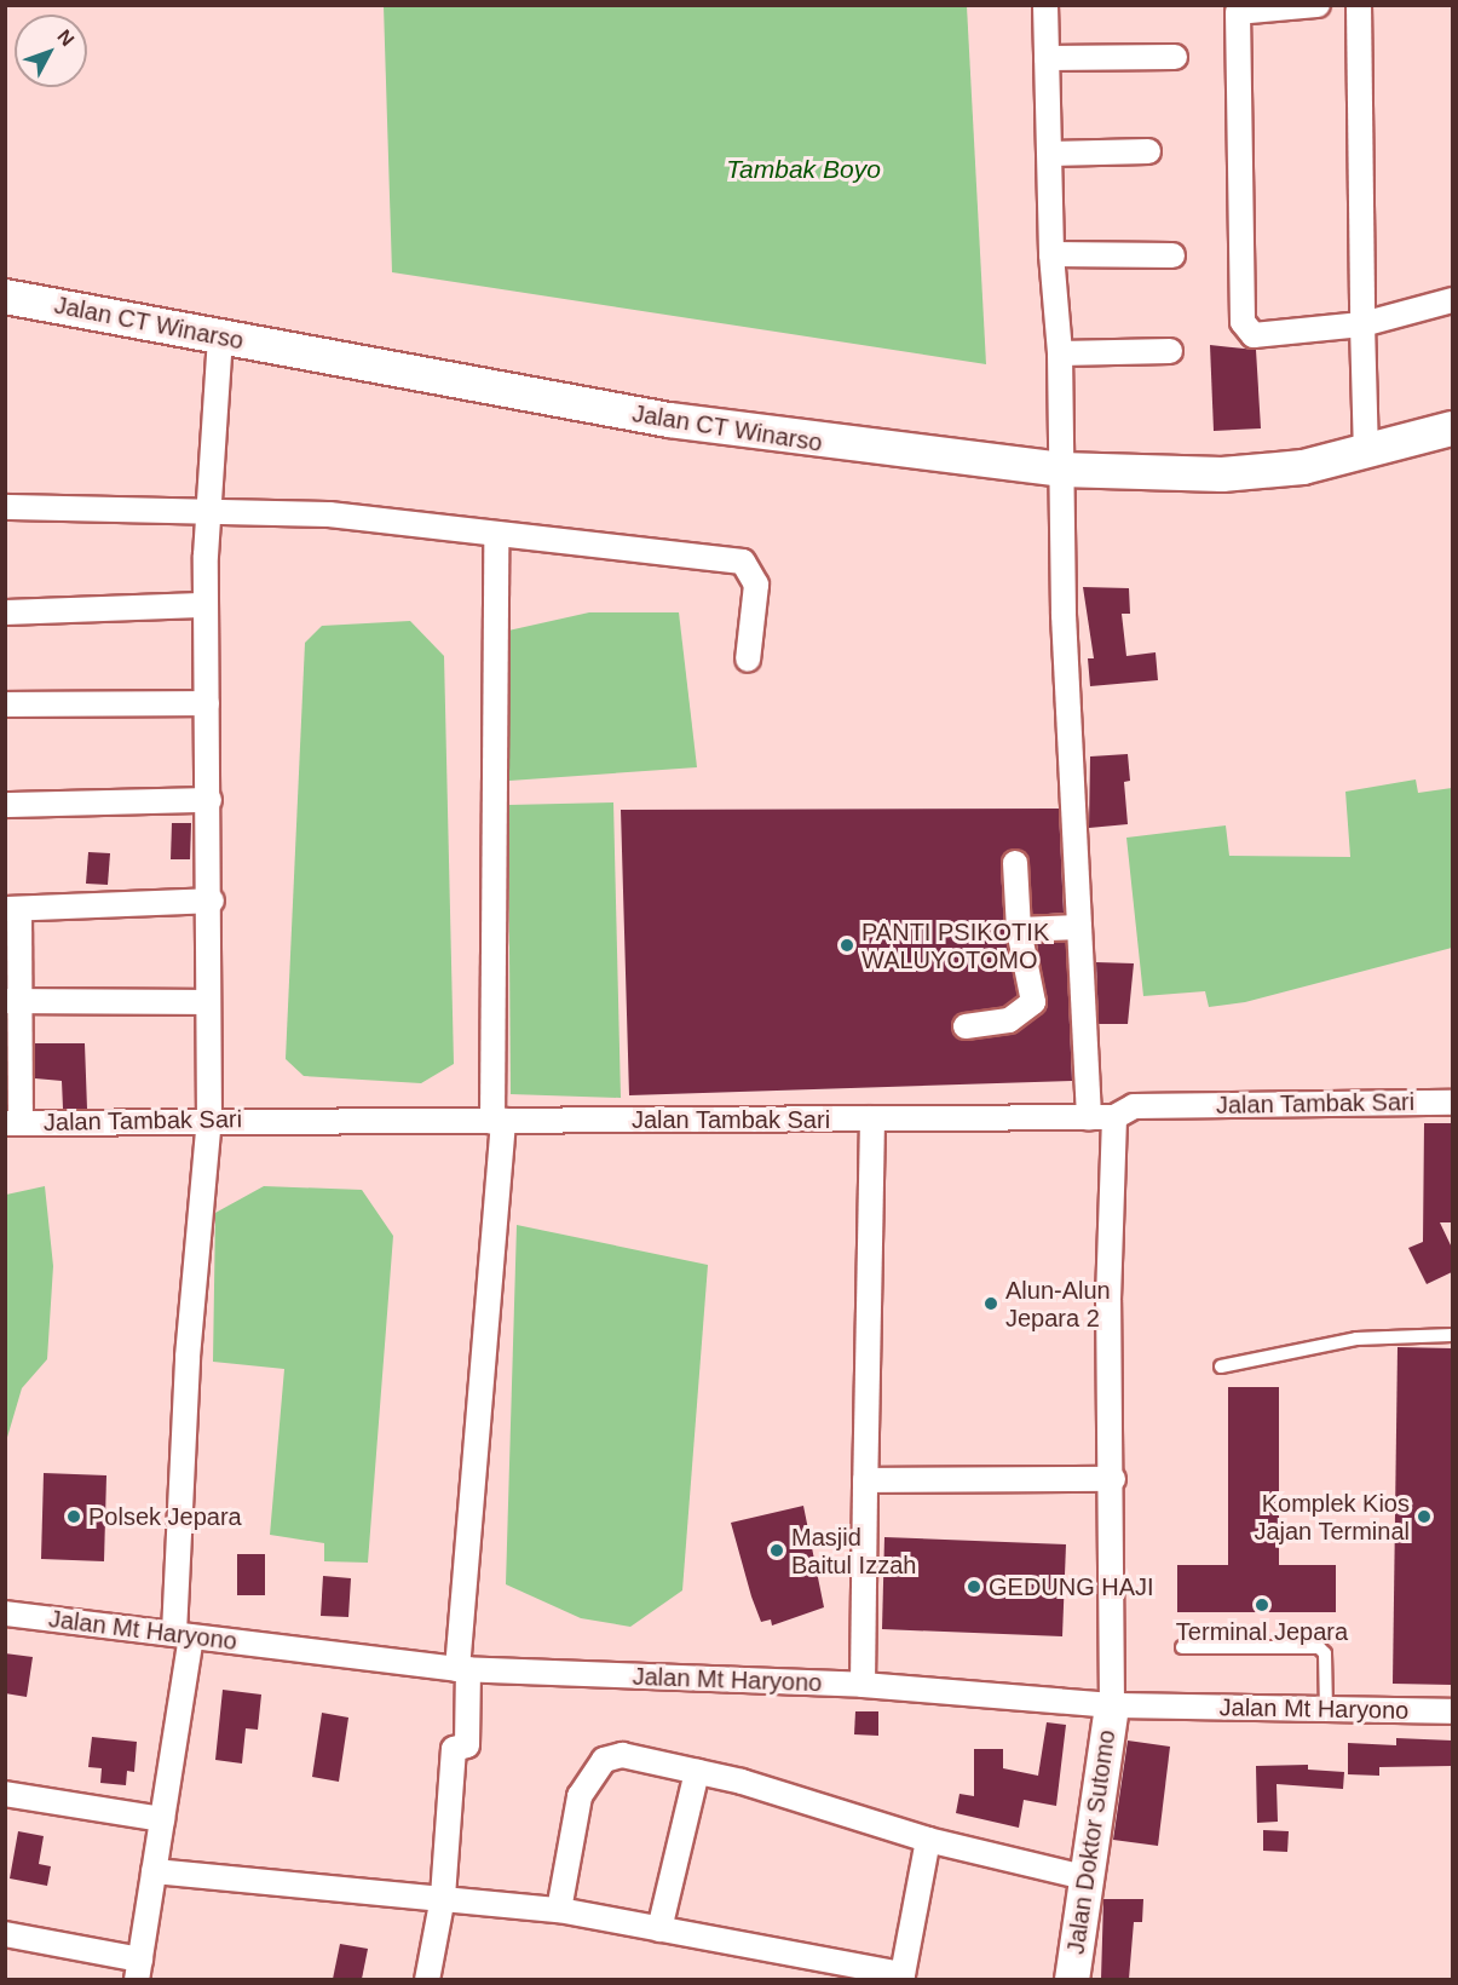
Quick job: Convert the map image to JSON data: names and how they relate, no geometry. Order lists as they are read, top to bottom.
{
  "streets": {
    "street": [
      "Jalan CT Winarso",
      "Jalan Tambak Sari",
      "Jalan Mt Haryono",
      "Jalan Doktor Sutomo"
    ]
  },
  "crossings": [
    ["Jalan Mt Haryono", "Jalan Doktor Sutomo"]
  ],
  "water": ["Tambak Boyo"],
  "places": [
    "PANTI PSIKOTIK WALUYOTOMO",
    "Alun-Alun Jepara 2",
    "Polsek Jepara",
    "Komplek Kios Jajan Terminal",
    "Masjid Baitul Izzah",
    "GEDUNG HAJI",
    "Terminal Jepara"
  ],
  "north": "top right"
}
